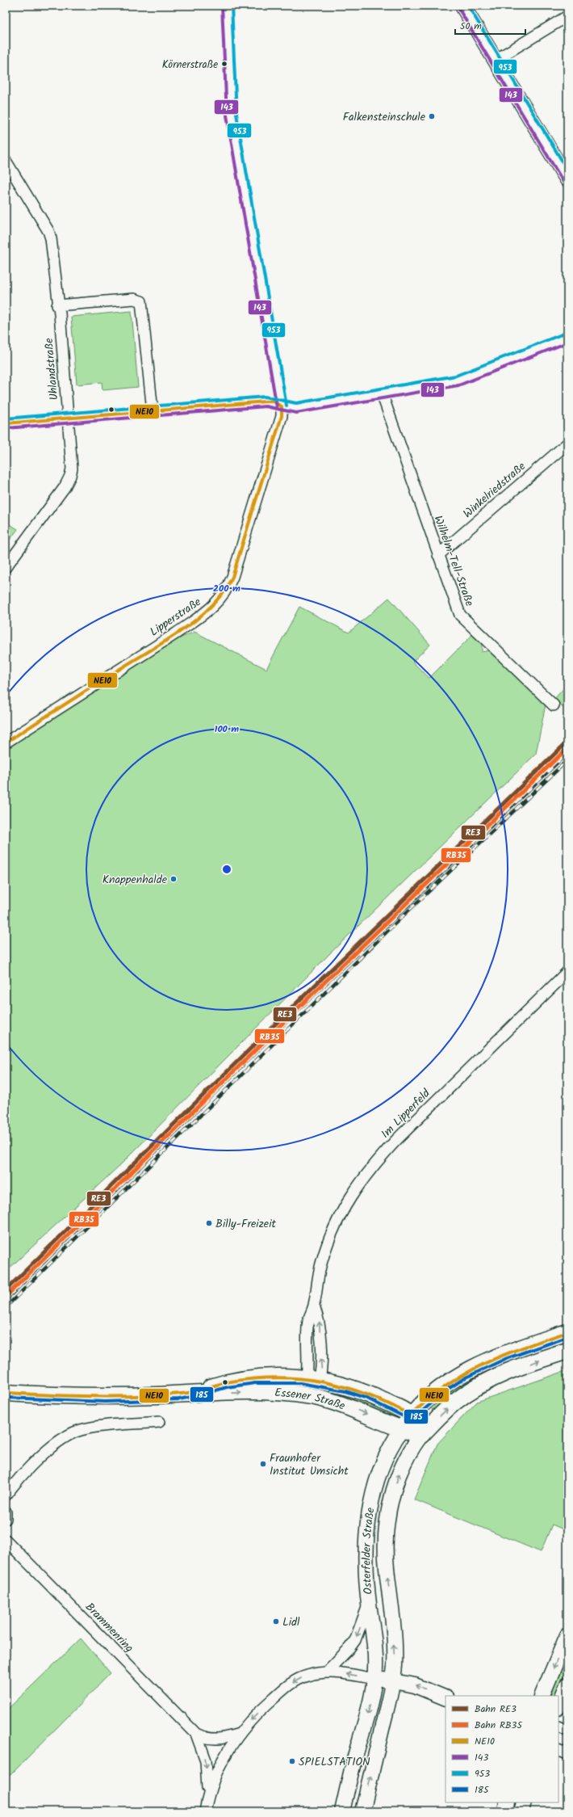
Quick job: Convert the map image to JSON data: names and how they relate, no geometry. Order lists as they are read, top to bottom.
{
  "streets": {
    "main road": ["Essener Straße", "Osterfelder Straße"],
    "street": [
      "Uhlandstraße",
      "Winkelriedstraße",
      "Wilhelm-Tell-Straße",
      "Lipperstraße",
      "Im Lipperfeld",
      "Brammenring"
    ]
  },
  "crossings": [
    ["Winkelriedstraße", "Wilhelm-Tell-Straße"],
    ["Im Lipperfeld", "Essener Straße"],
    ["Essener Straße", "Osterfelder Straße"],
    ["Osterfelder Straße", "Brammenring"]
  ],
  "places": [
    "Körnerstraße",
    "Falkensteinschule",
    "Knappenhalde",
    "Billy-Freizeit",
    "Fraunhofer Institut Umsicht",
    "Lidl",
    "SPIELSTATION"
  ],
  "lines": [
    "transit line 143",
    "transit line 953",
    "transit line NE10",
    "rail line RE3",
    "rail line RB35",
    "transit line 185"
  ],
  "legend": [
    "Bahn RE3",
    "Bahn RB35",
    "NE10",
    "143",
    "953",
    "185"
  ],
  "scale_bar": "50 m",
  "rings": ["200 m", "100 m"]
}
